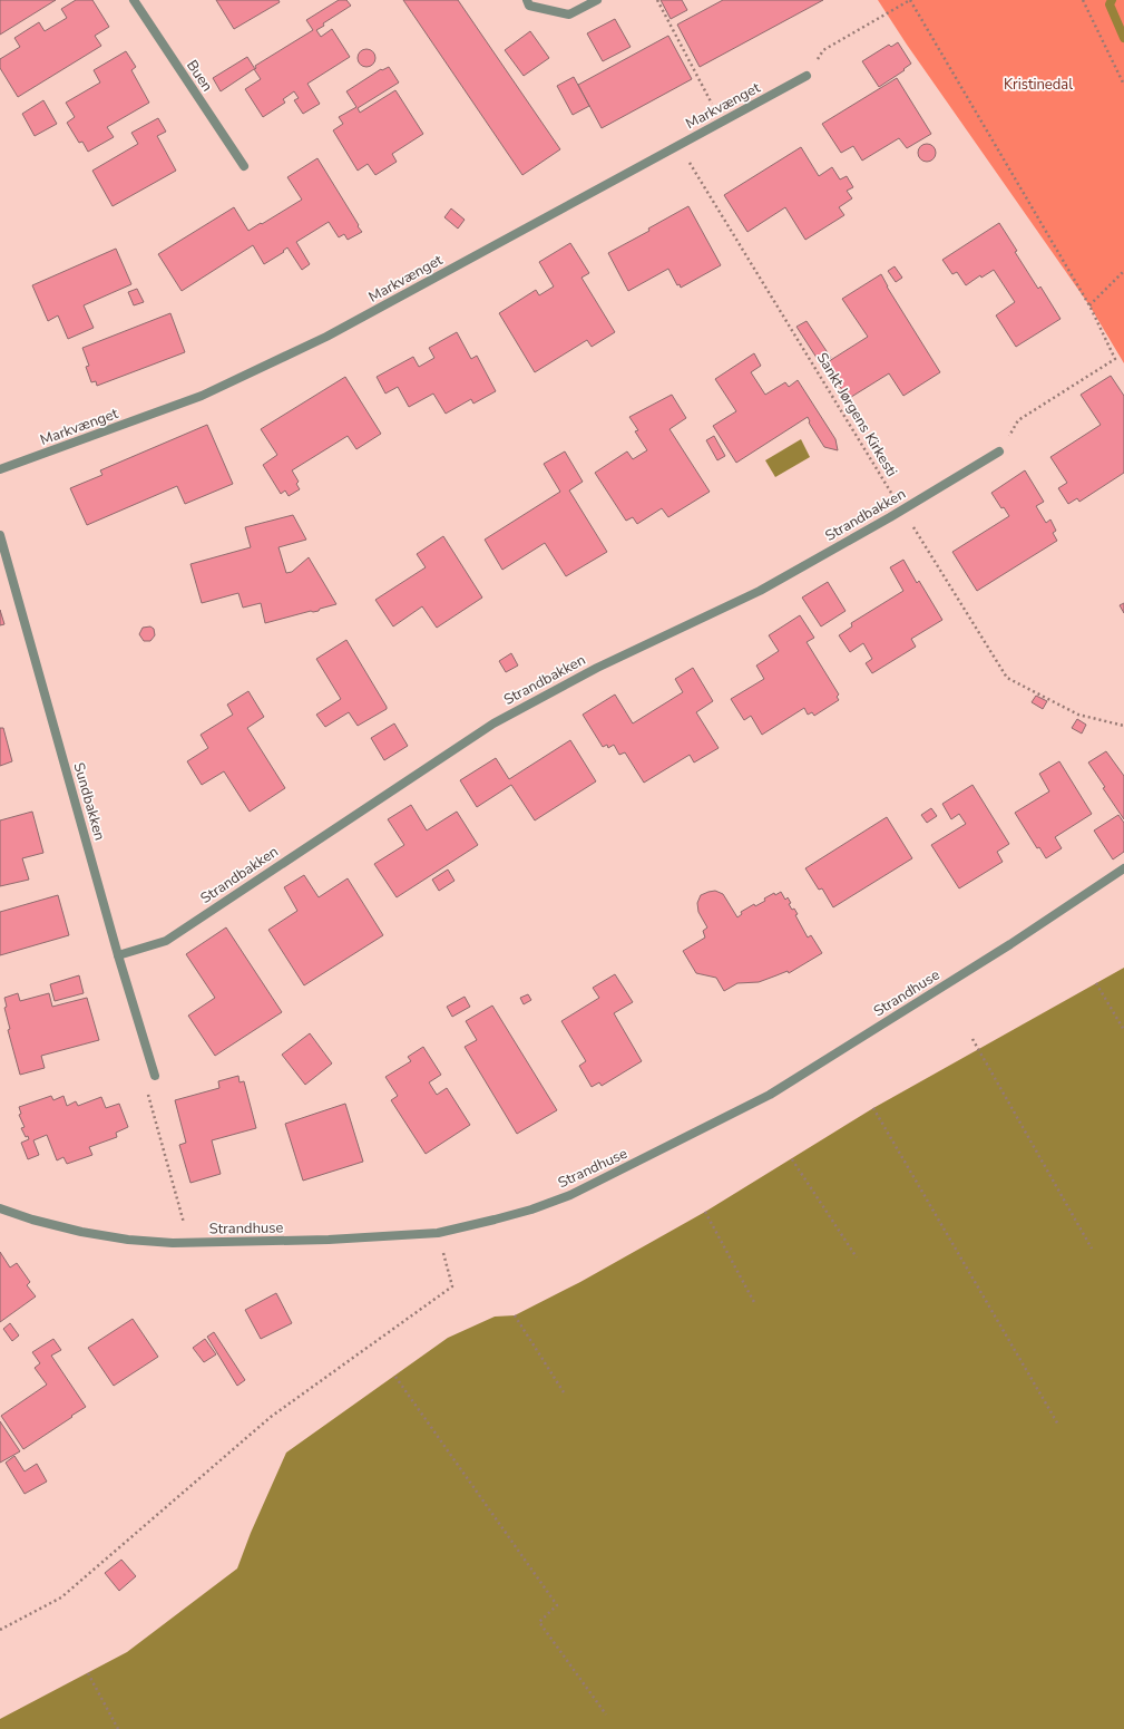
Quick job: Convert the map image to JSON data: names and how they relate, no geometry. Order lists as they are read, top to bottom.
{
  "streets": {
    "street": [
      "Buen",
      "Markvænget",
      "Strandbakken",
      "Sundbakken",
      "Strandhuse"
    ],
    "path": ["Sankt Jørgens Kirkesti"]
  },
  "crossings": [
    ["Markvænget", "Sankt Jørgens Kirkesti"],
    ["Sankt Jørgens Kirkesti", "Strandbakken"],
    ["Strandbakken", "Sundbakken"]
  ],
  "parks": ["Kristinedal"]
}
